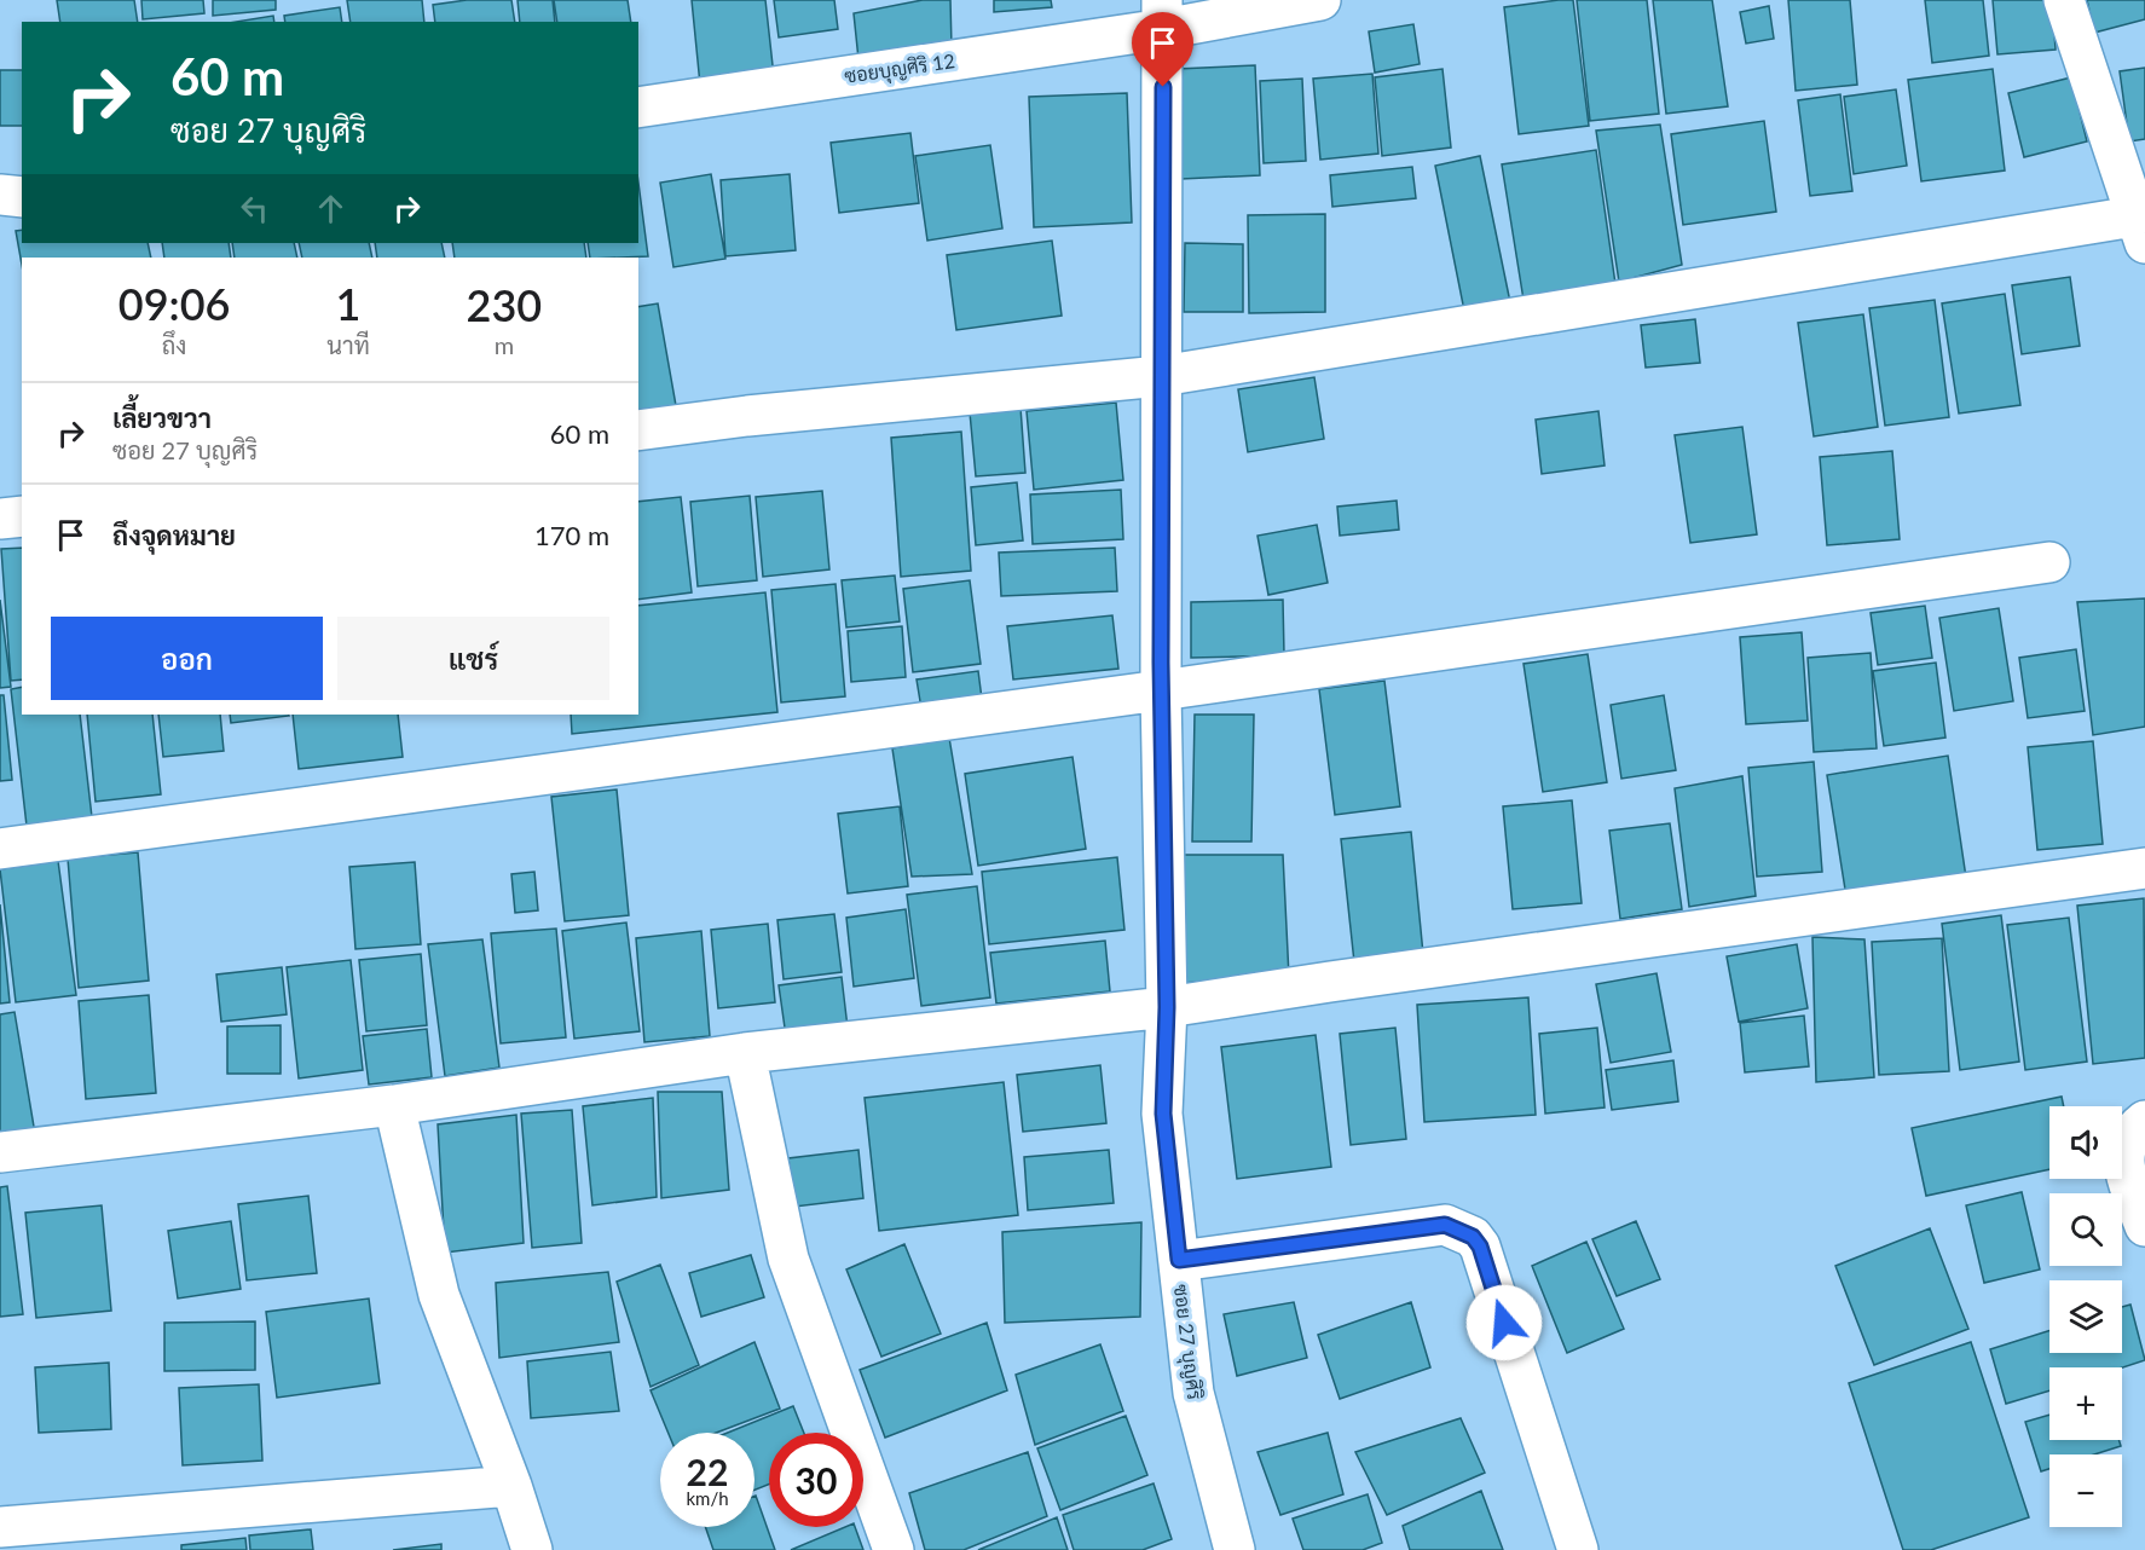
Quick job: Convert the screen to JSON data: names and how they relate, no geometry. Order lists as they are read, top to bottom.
{
  "streets": {
    "street": ["ซอยบุญศิริ 12", "ซอย 27 บุญศิริ"]
  },
  "crossings": [
    ["ซอยบุญศิริ 12", "ซอย 27 บุญศิริ"]
  ],
  "page": {
    "turn": ["60 m", "ซอย 27 บุญศิริ"],
    "eta": [
      "09:06",
      "ถึง",
      "1",
      "นาที",
      "230",
      "m"
    ],
    "list": [
      {
        "name": "เลี้ยวขวา",
        "note": "ซอย 27 บุญศิริ",
        "value": "60 m"
      },
      {
        "name": "ถึงจุดหมาย",
        "value": "170 m"
      }
    ],
    "buttons": ["ออก", "แชร์"],
    "map_buttons": ["+", "−"],
    "speed": "22 km/h",
    "limit": "30"
  }
}
